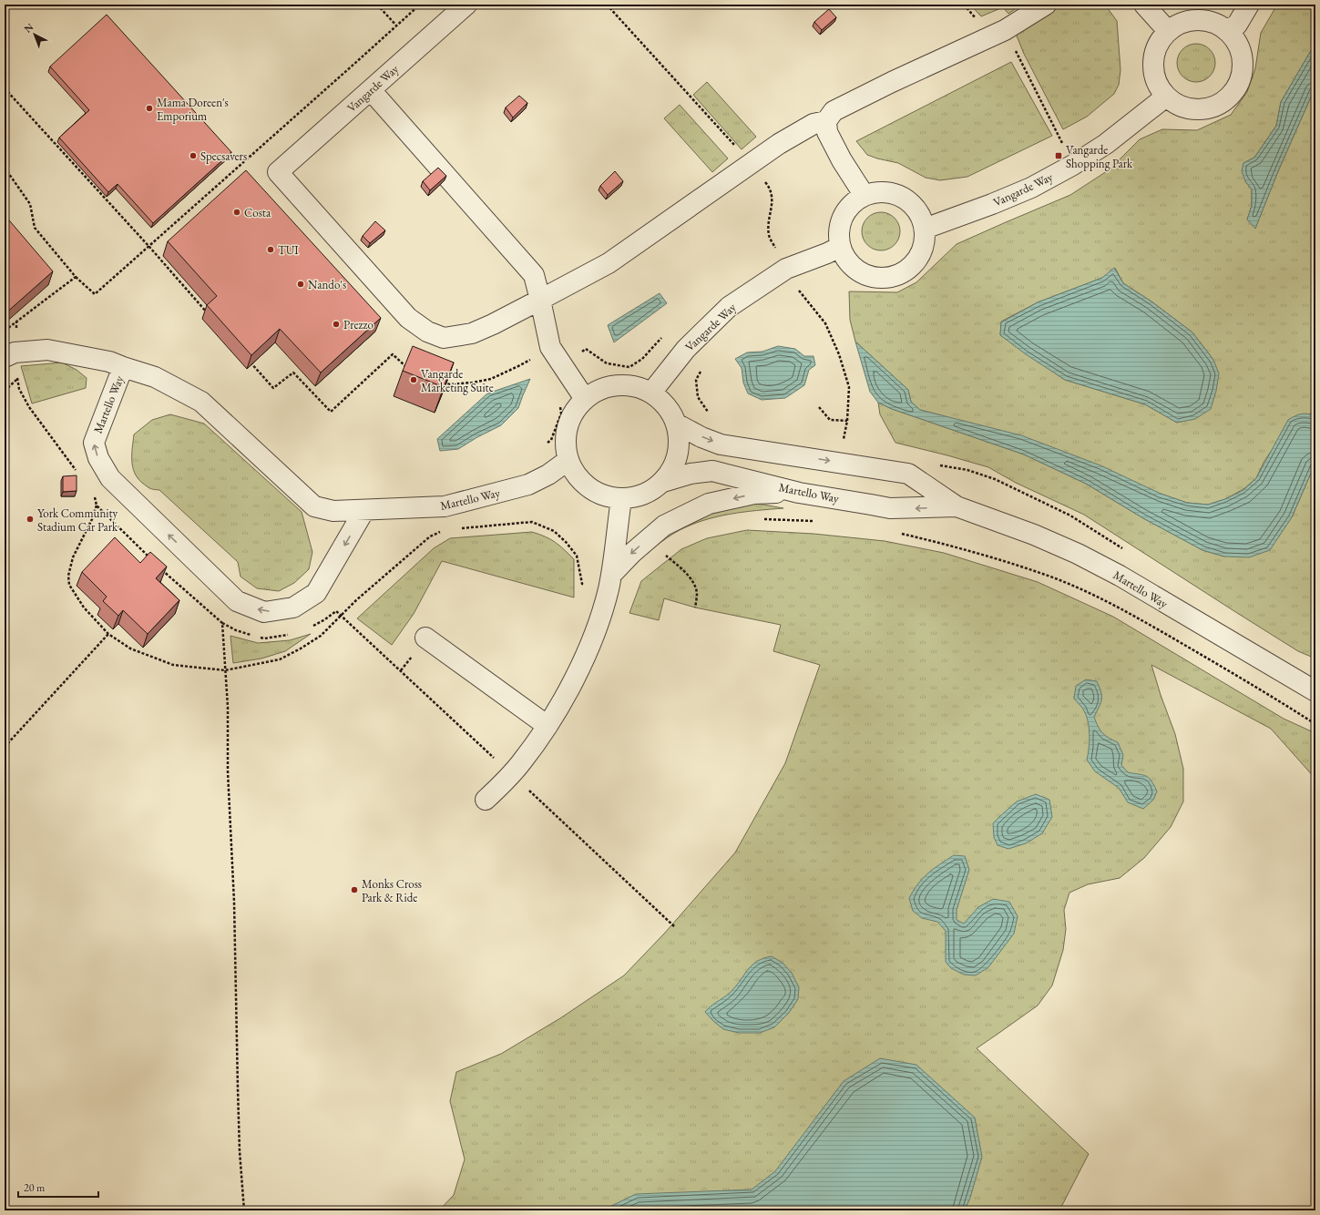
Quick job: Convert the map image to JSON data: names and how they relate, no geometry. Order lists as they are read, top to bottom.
{
  "streets": {
    "lane": ["Vangarde Way", "Martello Way"]
  },
  "crossings": [
    ["Vangarde Way", "Martello Way"]
  ],
  "places": {
    "other": [
      "Mama Doreen's Emporium",
      "Specsavers",
      "Costa",
      "TUI",
      "Nando's",
      "Prezzo",
      "Vangarde Marketing Suite",
      "York Community Stadium Car Park",
      "Monks Cross Park & Ride"
    ],
    "transit": ["Vangarde Shopping Park"]
  },
  "scale_bar": "20 m",
  "north": "top left"
}
